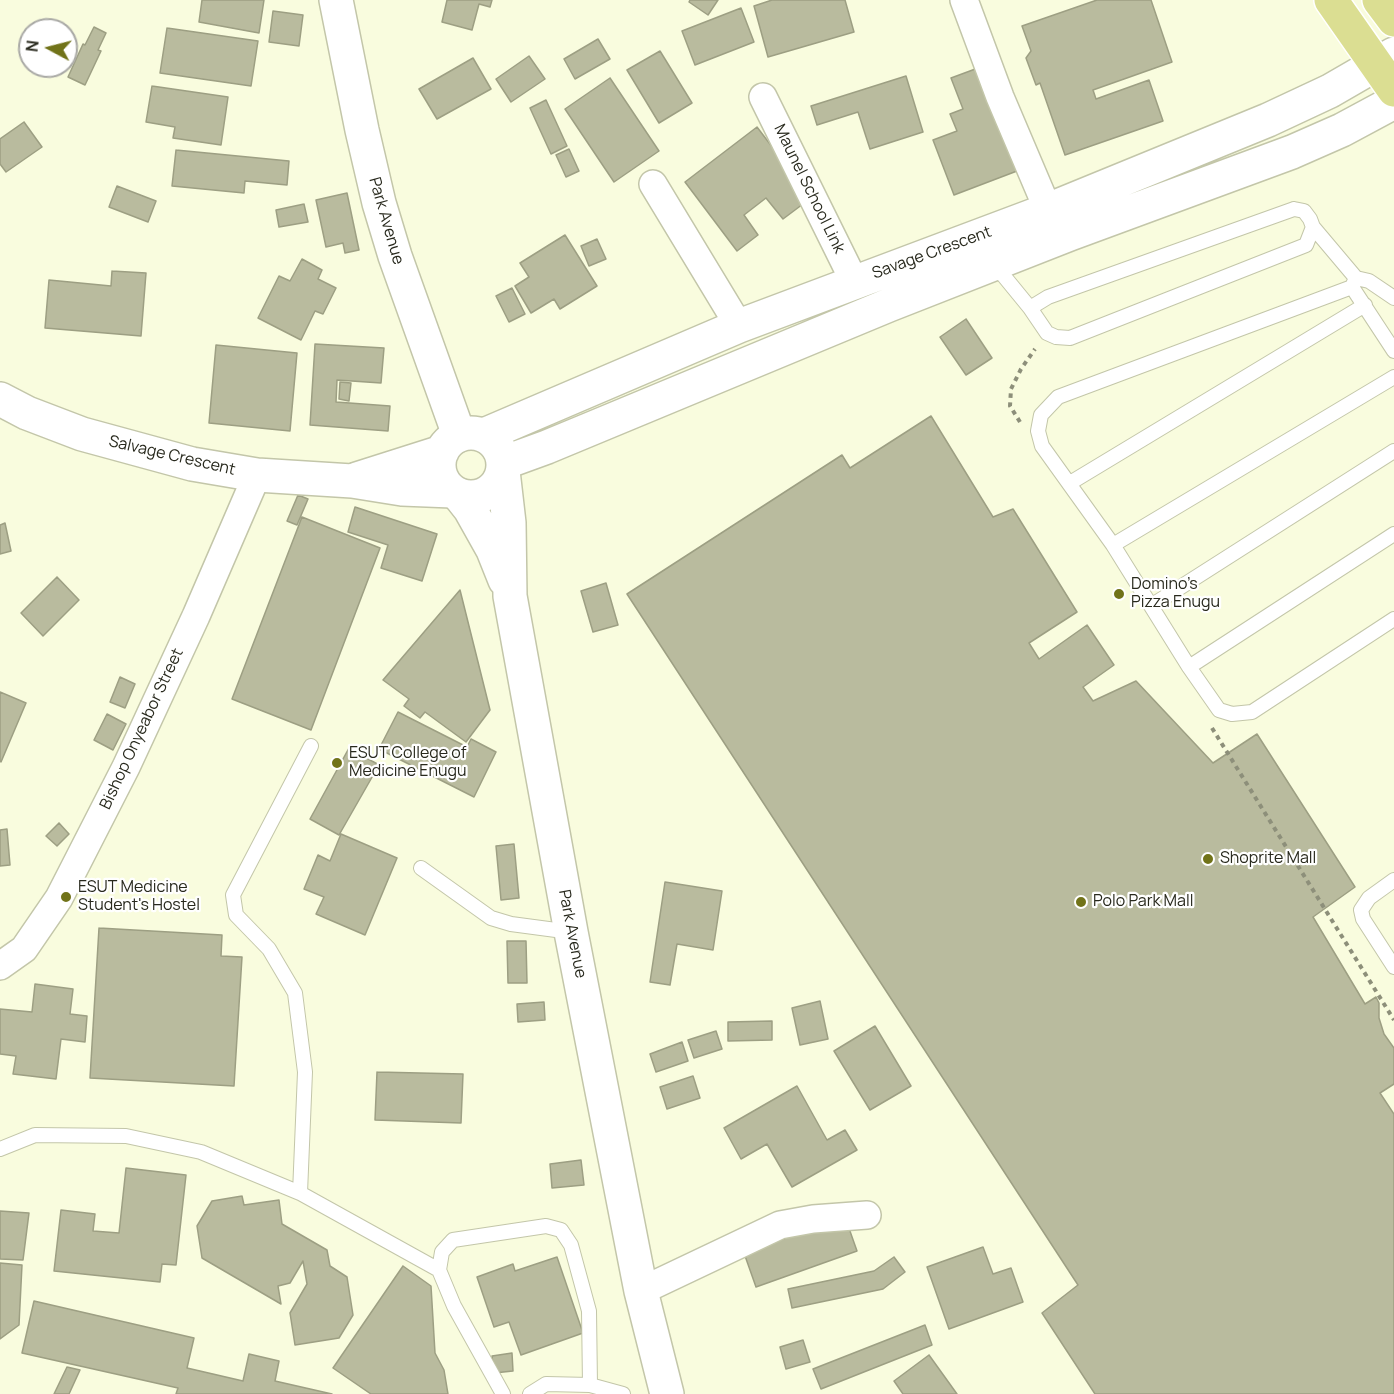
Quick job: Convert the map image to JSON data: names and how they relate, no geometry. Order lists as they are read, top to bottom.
{
  "streets": {
    "main road": ["Park Avenue", "Savage Crescent", "Salvage Crescent"],
    "street": ["Maunel School Link", "Bishop Onyeabor Street"]
  },
  "crossings": [
    ["Maunel School Link", "Savage Crescent"],
    ["Park Avenue", "Savage Crescent"],
    ["Park Avenue", "Salvage Crescent"],
    ["Savage Crescent", "Salvage Crescent"],
    ["Salvage Crescent", "Bishop Onyeabor Street"]
  ],
  "places": [
    "Domino’s Pizza Enugu",
    "ESUT College of Medicine Enugu",
    "Shoprite Mall",
    "ESUT Medicine Student's Hostel",
    "Polo Park Mall"
  ],
  "north": "left"
}
